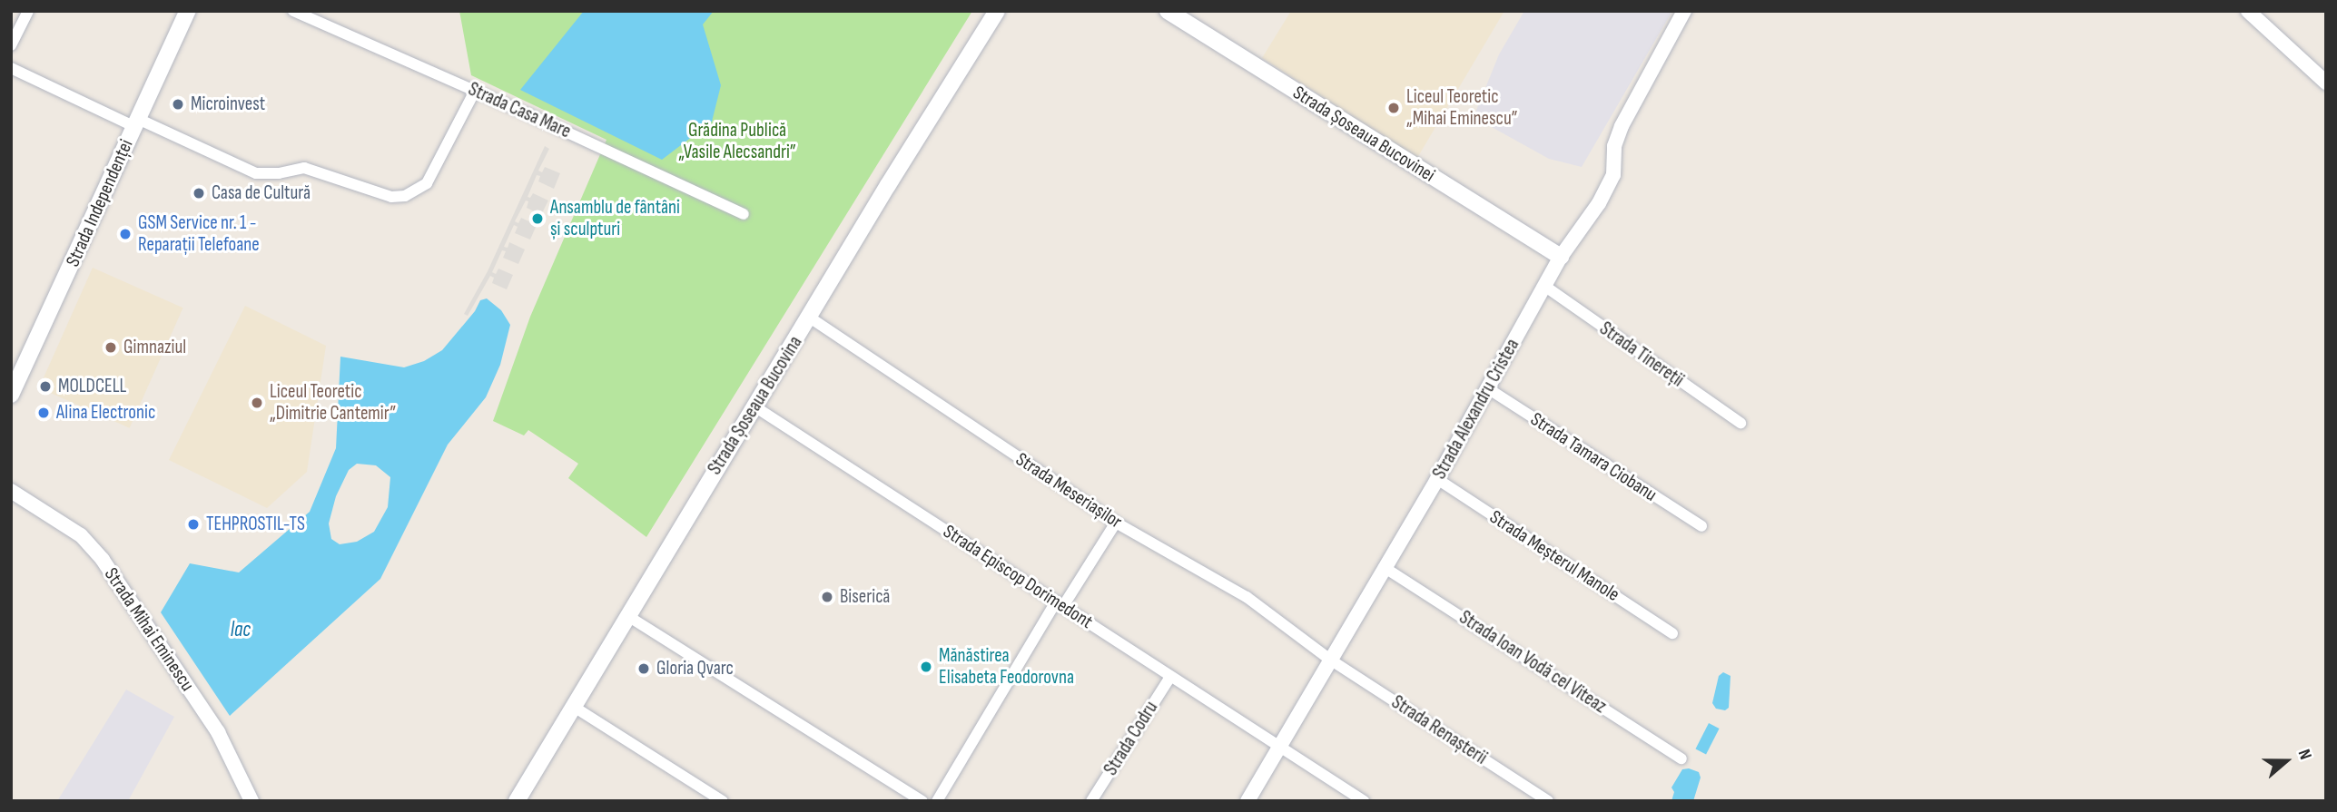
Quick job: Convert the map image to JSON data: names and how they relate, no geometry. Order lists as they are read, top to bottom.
{
  "streets": {
    "main road": ["Strada Șoseaua Bucovinei", "Strada Independenței", "Strada Șoseaua Bucovina"],
    "street": [
      "Strada Casa Mare",
      "Strada Tinereții",
      "Strada Alexandru Cristea",
      "Strada Tamara Ciobanu",
      "Strada Meseriașilor",
      "Strada Meșterul Manole",
      "Strada Episcop Dorimedont",
      "Strada Mihai Eminescu",
      "Strada Ioan Vodă cel Viteaz",
      "Strada Renașterii",
      "Strada Codru"
    ]
  },
  "crossings": [
    ["Strada Șoseaua Bucovinei", "Strada Alexandru Cristea"],
    ["Strada Tinereții", "Strada Alexandru Cristea"],
    ["Strada Șoseaua Bucovina", "Strada Meseriașilor"],
    ["Strada Șoseaua Bucovina", "Strada Episcop Dorimedont"],
    ["Strada Alexandru Cristea", "Strada Tamara Ciobanu"],
    ["Strada Alexandru Cristea", "Strada Meseriașilor"],
    ["Strada Alexandru Cristea", "Strada Meșterul Manole"],
    ["Strada Alexandru Cristea", "Strada Episcop Dorimedont"],
    ["Strada Alexandru Cristea", "Strada Ioan Vodă cel Viteaz"],
    ["Strada Alexandru Cristea", "Strada Renașterii"],
    ["Strada Meseriașilor", "Strada Renașterii"],
    ["Strada Episcop Dorimedont", "Strada Codru"]
  ],
  "water": ["lac"],
  "parks": ["Grădina Publică „Vasile Alecsandri”"],
  "places": [
    "Microinvest",
    "Liceul Teoretic „Mihai Eminescu”",
    "Casa de Cultură",
    "Ansamblu de fântâni și sculpturi",
    "GSM Service nr. 1 - Reparații Telefoane",
    "Gimnaziul",
    "MOLDCELL",
    "Liceul Teoretic „Dimitrie Cantemir”",
    "Alina Electronic",
    "TEHPROSTIL-TS",
    "Biserică",
    "Mănăstirea Elisabeta Feodorovna",
    "Gloria Qvarc"
  ],
  "north": "right"
}
